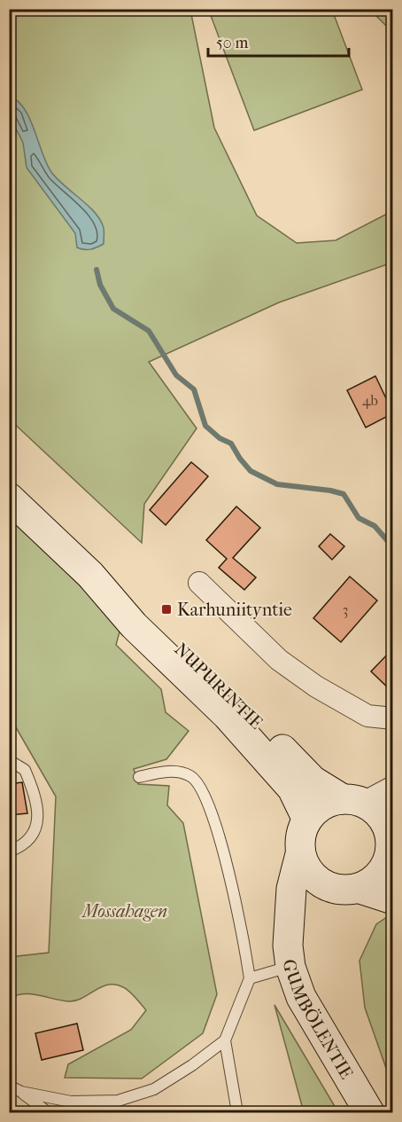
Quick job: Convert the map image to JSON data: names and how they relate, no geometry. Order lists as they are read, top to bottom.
{
  "streets": {
    "main road": ["NUPURINTIE", "GUMBÖLENTIE"]
  },
  "crossings": [
    ["NUPURINTIE", "GUMBÖLENTIE"]
  ],
  "parks": ["Mossahagen"],
  "places": {
    "transit": ["Karhuniityntie"]
  },
  "house_numbers": ["4b", "3"],
  "scale_bar": "50 m"
}
